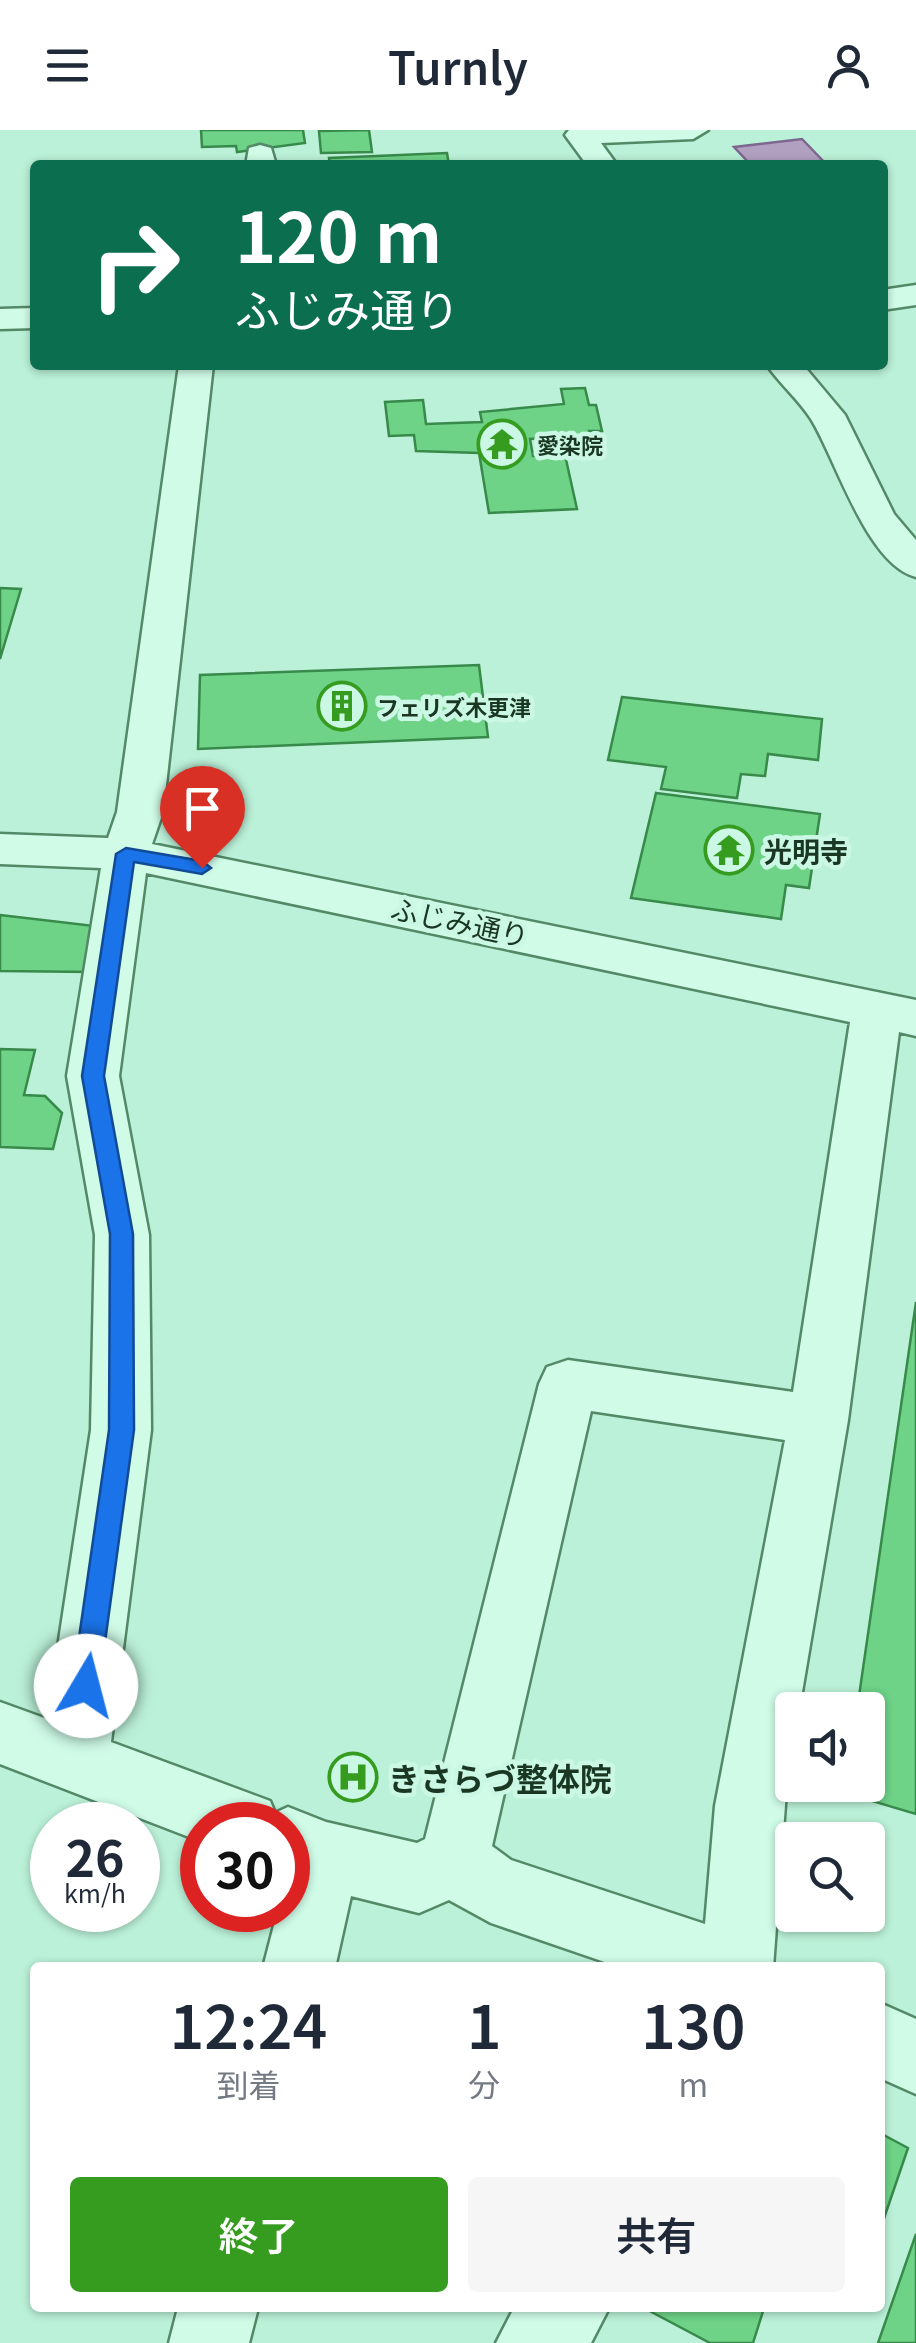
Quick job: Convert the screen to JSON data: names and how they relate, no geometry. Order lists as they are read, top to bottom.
{
  "streets": {
    "street": ["ふじみ通り"]
  },
  "places": {
    "temple": ["愛染院", "光明寺"],
    "building": ["フェリズ木更津"],
    "hospital": ["きさらづ整体院"]
  },
  "page": {
    "header": "Turnly",
    "turn": ["120 m", "ふじみ通り"],
    "speed": "26 km/h",
    "limit": "30",
    "eta": [
      "12:24",
      "到着",
      "1",
      "分",
      "130",
      "m"
    ],
    "buttons": ["終了", "共有"]
  }
}
